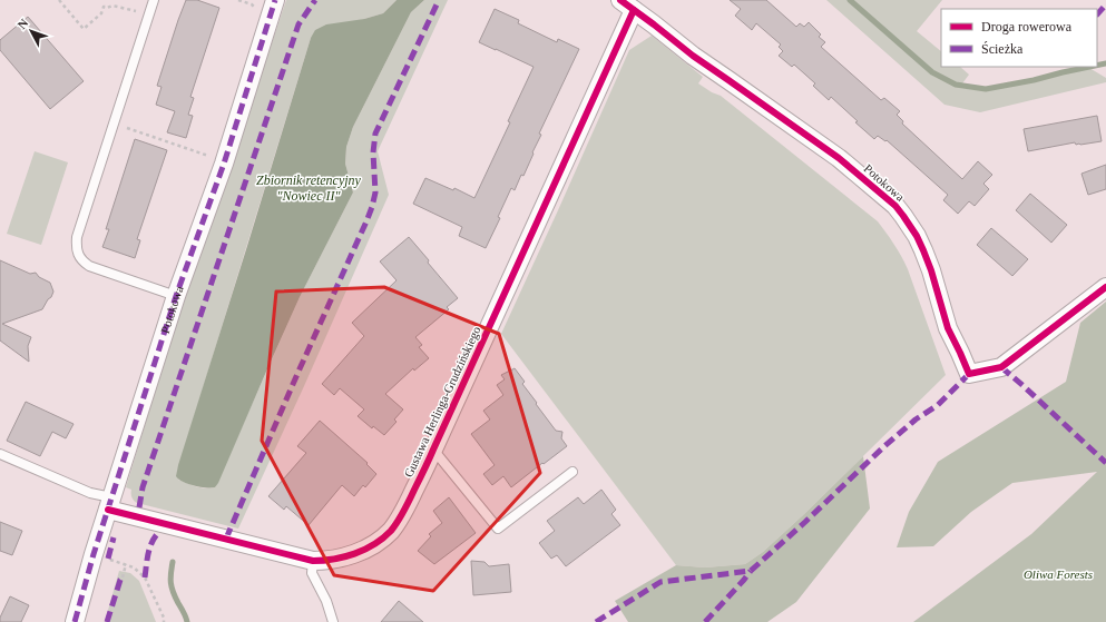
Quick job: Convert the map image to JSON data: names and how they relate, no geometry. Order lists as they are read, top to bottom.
{
  "streets": {
    "street": ["Potokowa", "Gustawa Herlinga-Grudzińskiego"]
  },
  "crossings": [
    ["Potokowa", "Gustawa Herlinga-Grudzińskiego"]
  ],
  "water": ["Zbiornik retencyjny \"Nowiec II\""],
  "parks": ["Oliwa Forests"],
  "legend": ["Droga rowerowa", "Ścieżka"],
  "north": "top left"
}
